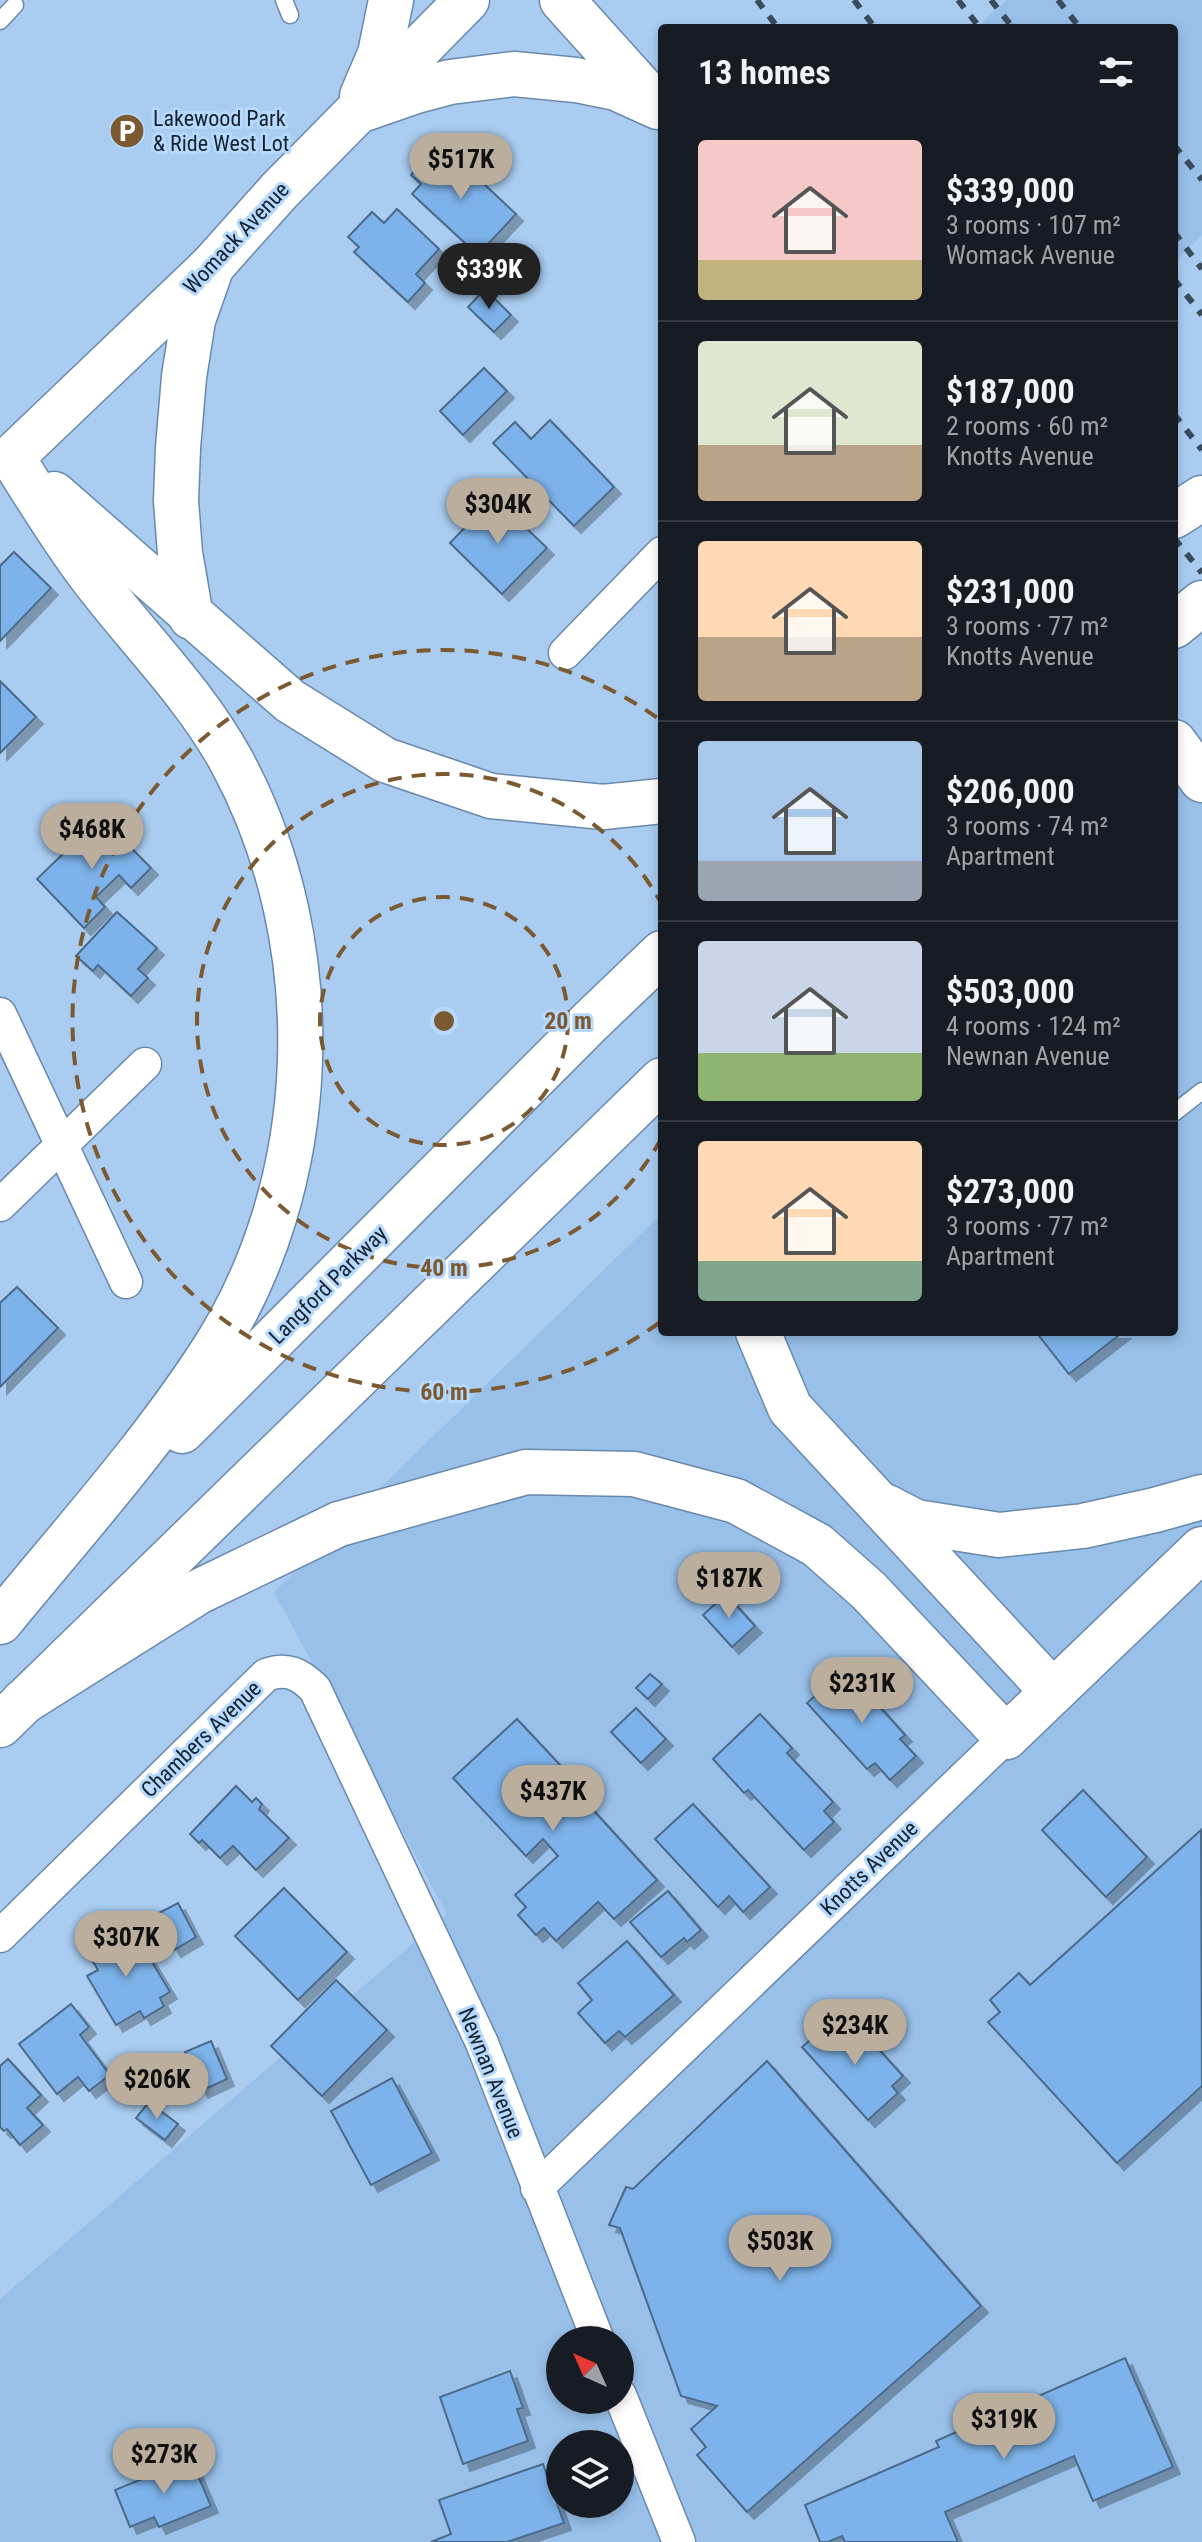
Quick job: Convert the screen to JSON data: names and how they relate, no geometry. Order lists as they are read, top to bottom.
{
  "streets": {
    "main road": ["Womack Avenue", "Langford Parkway", "Knotts Avenue"],
    "street": ["Chambers Avenue", "Newnan Avenue"]
  },
  "crossings": [
    ["Chambers Avenue", "Newnan Avenue"],
    ["Knotts Avenue", "Newnan Avenue"]
  ],
  "places": {
    "parking": ["Lakewood Park & Ride West Lot"]
  },
  "north": "top left",
  "page": {
    "heading": "13 homes",
    "list": [
      {
        "name": "$339,000",
        "note": "3 rooms · 107 m² · Womack Avenue"
      },
      {
        "name": "$187,000",
        "note": "2 rooms · 60 m² · Knotts Avenue"
      },
      {
        "name": "$231,000",
        "note": "3 rooms · 77 m² · Knotts Avenue"
      },
      {
        "name": "$206,000",
        "note": "3 rooms · 74 m² · Apartment"
      },
      {
        "name": "$503,000",
        "note": "4 rooms · 124 m² · Newnan Avenue"
      },
      {
        "name": "$273,000",
        "note": "3 rooms · 77 m² · Apartment"
      }
    ],
    "price": [
      "$517K",
      "$339K",
      "$304K",
      "$468K",
      "$187K",
      "$231K",
      "$437K",
      "$307K",
      "$234K",
      "$206K",
      "$503K",
      "$319K",
      "$273K"
    ]
  },
  "rings": ["20 m", "40 m", "60 m"]
}
